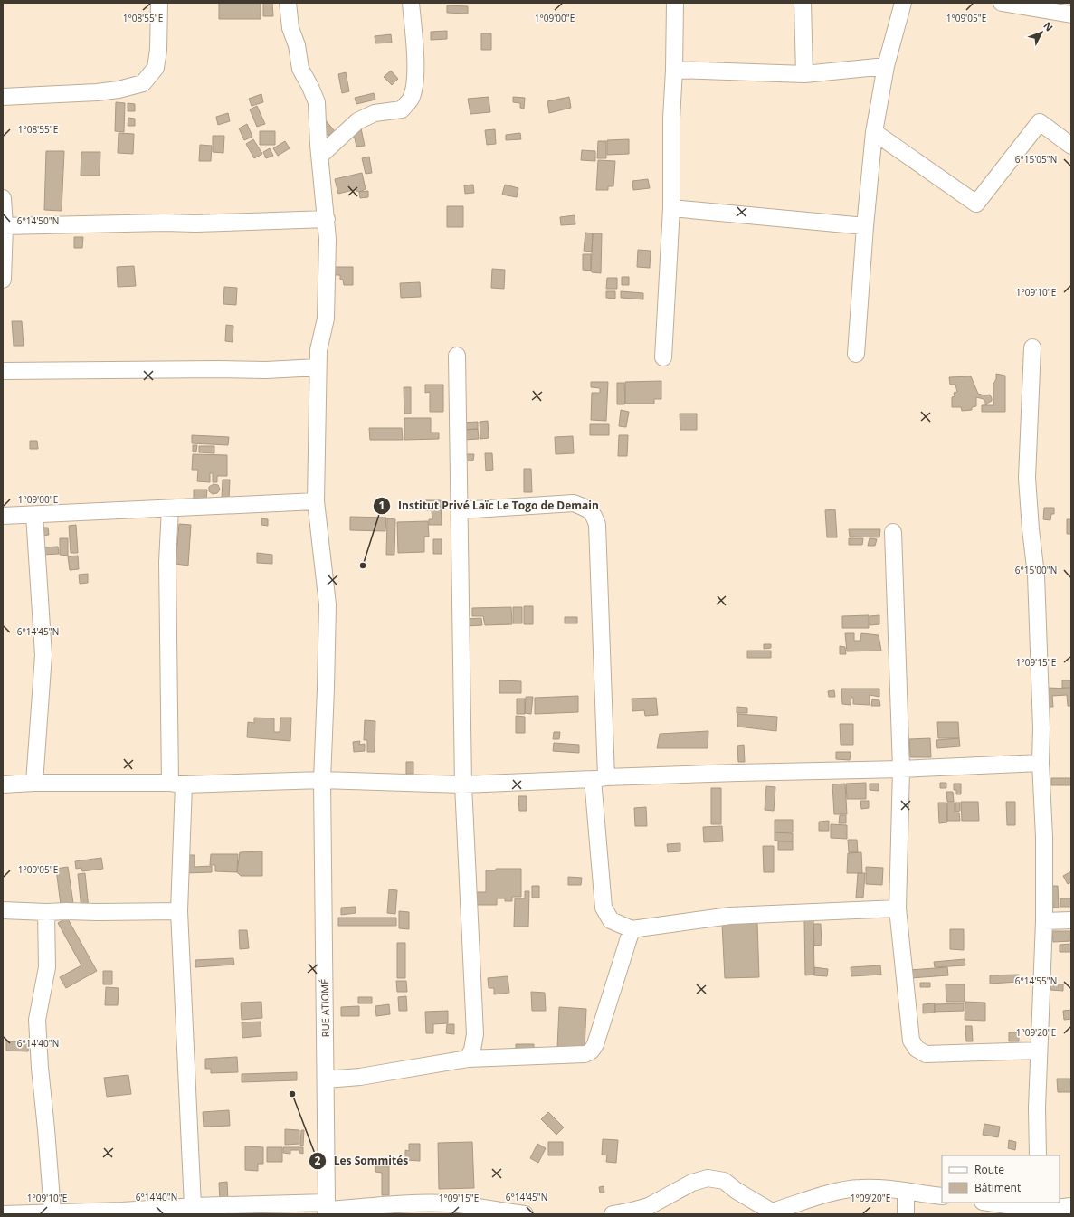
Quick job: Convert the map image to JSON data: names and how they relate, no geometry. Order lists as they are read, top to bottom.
{
  "streets": {
    "street": ["RUE ATIOMÉ"]
  },
  "places": ["Institut Privé Laïc Le Togo de Demain", "Les Sommités"],
  "legend": ["Route", "Bâtiment"],
  "north": "top right",
  "coordinates": [
    "1°08'55\"E",
    "1°09'00\"E",
    "1°09'05\"E",
    "6°15'05\"N",
    "6°14'50\"N",
    "1°09'10\"E",
    "6°15'00\"N",
    "6°14'45\"N",
    "1°09'15\"E",
    "6°14'55\"N",
    "1°09'20\"E",
    "6°14'40\"N"
  ]
}
